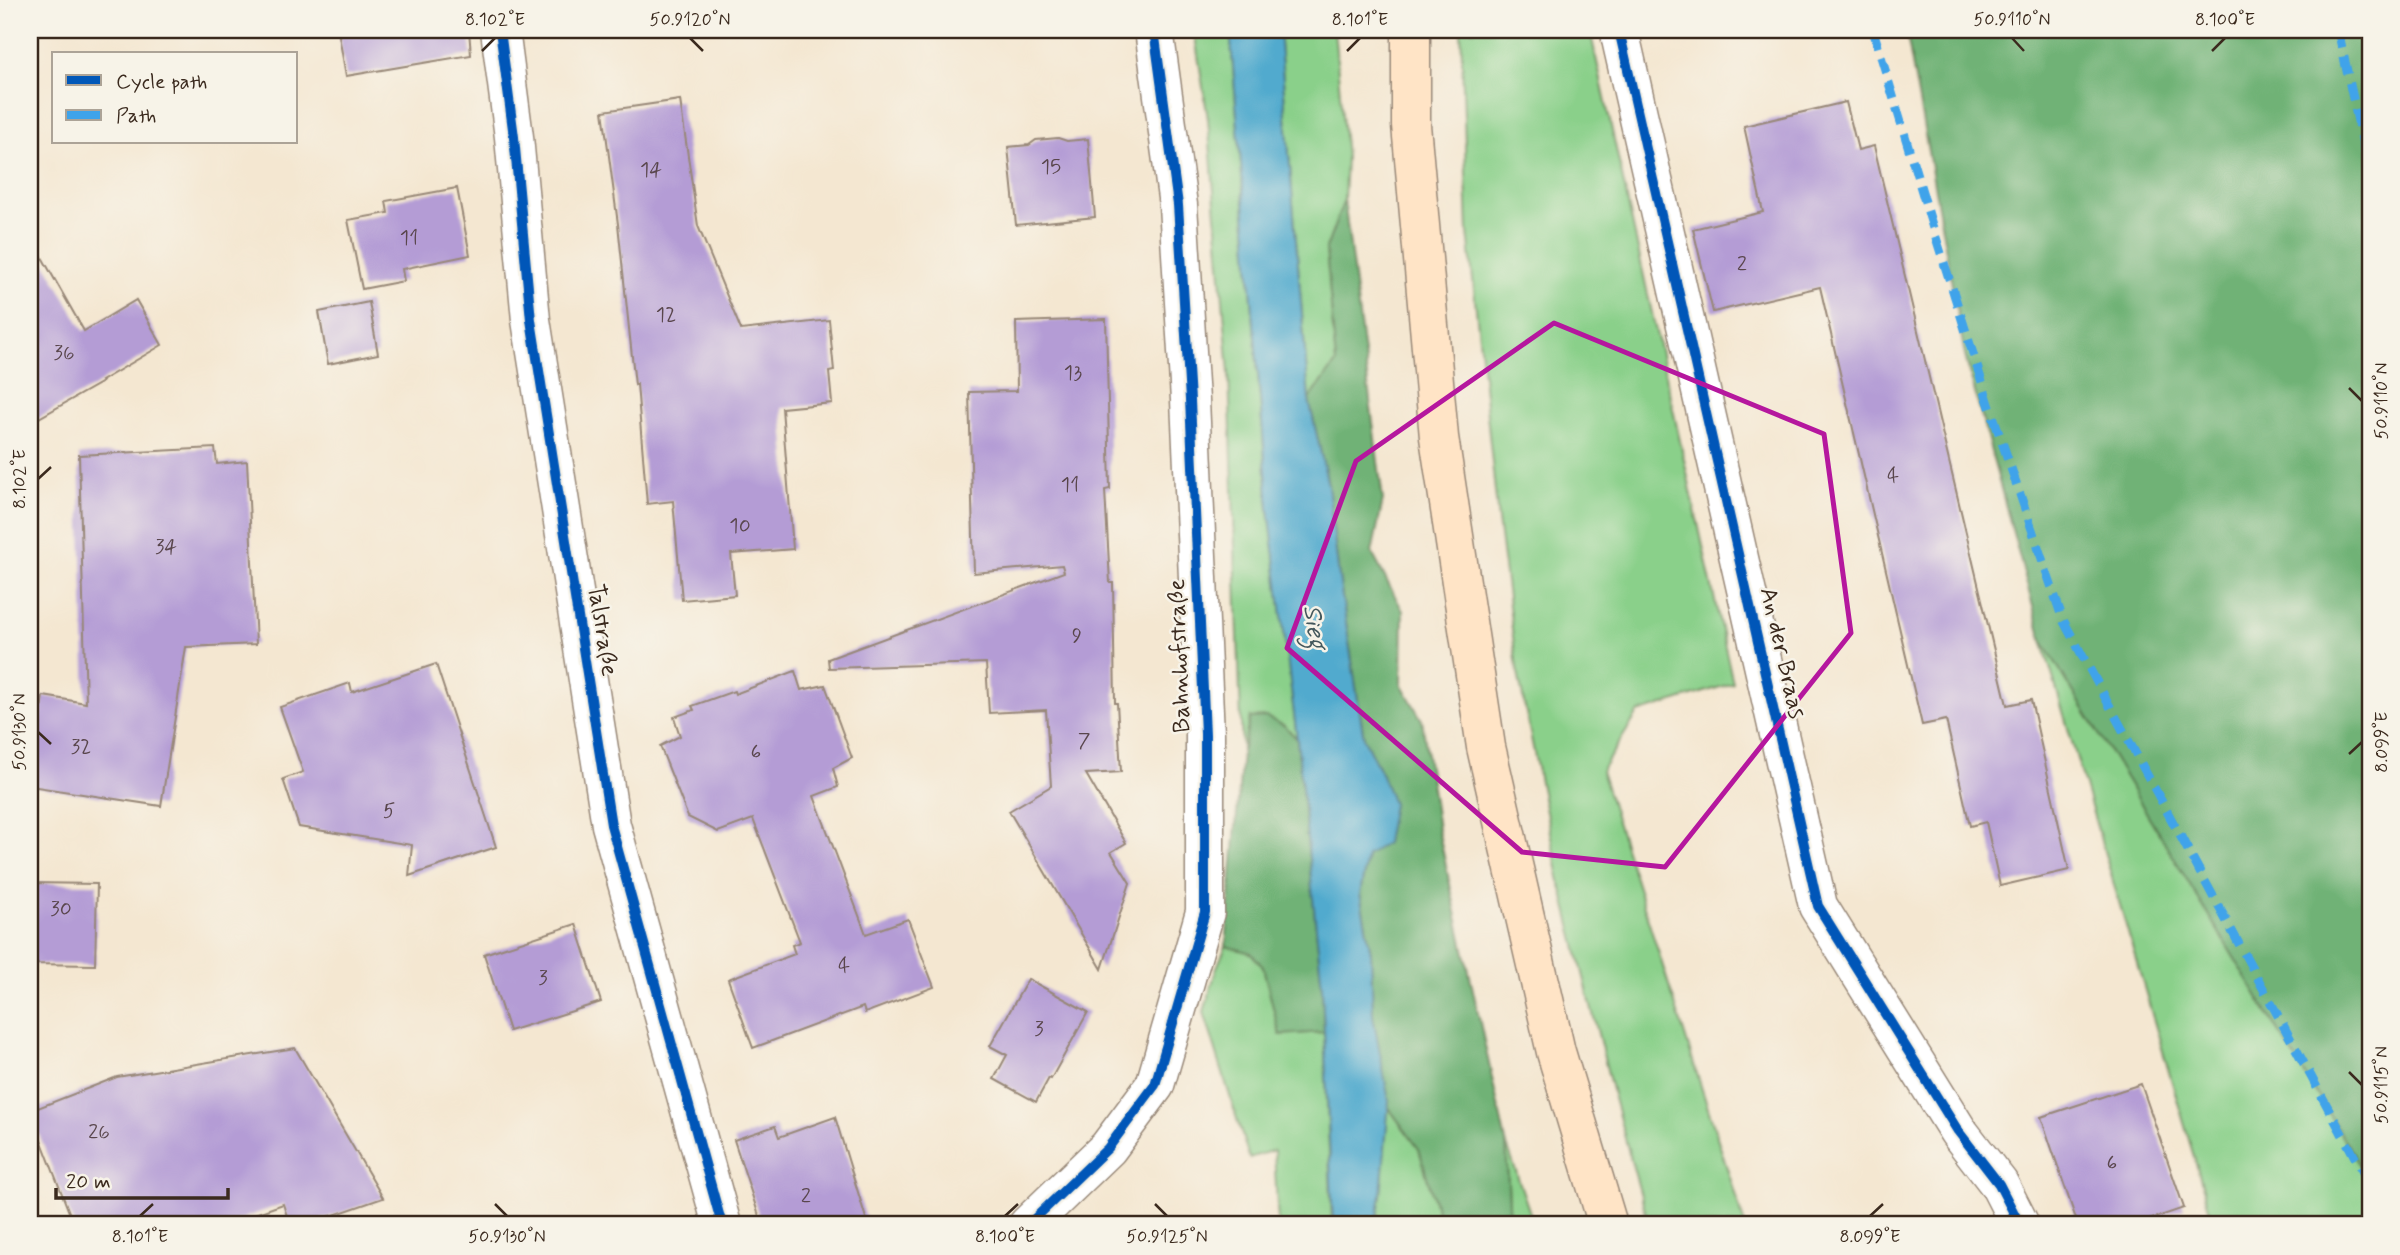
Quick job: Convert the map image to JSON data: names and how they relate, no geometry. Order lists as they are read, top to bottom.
{
  "streets": {
    "street": ["Talstraße", "An der Braas", "Bahnhofstraße"]
  },
  "water": ["Sieg"],
  "house_numbers": [
    "15",
    "14",
    "11",
    "2",
    "12",
    "36",
    "13",
    "4",
    "11",
    "10",
    "34",
    "9",
    "7",
    "32",
    "6",
    "5",
    "30",
    "4",
    "3",
    "3",
    "26",
    "6",
    "2"
  ],
  "legend": ["Cycle path", "Path"],
  "scale_bar": "20 m",
  "coordinates": [
    "8.102°E",
    "50.9120°N",
    "8.101°E",
    "50.9110°N",
    "8.100°E",
    "50.9130°N",
    "8.099°E",
    "50.9115°N",
    "50.9125°N"
  ]
}
